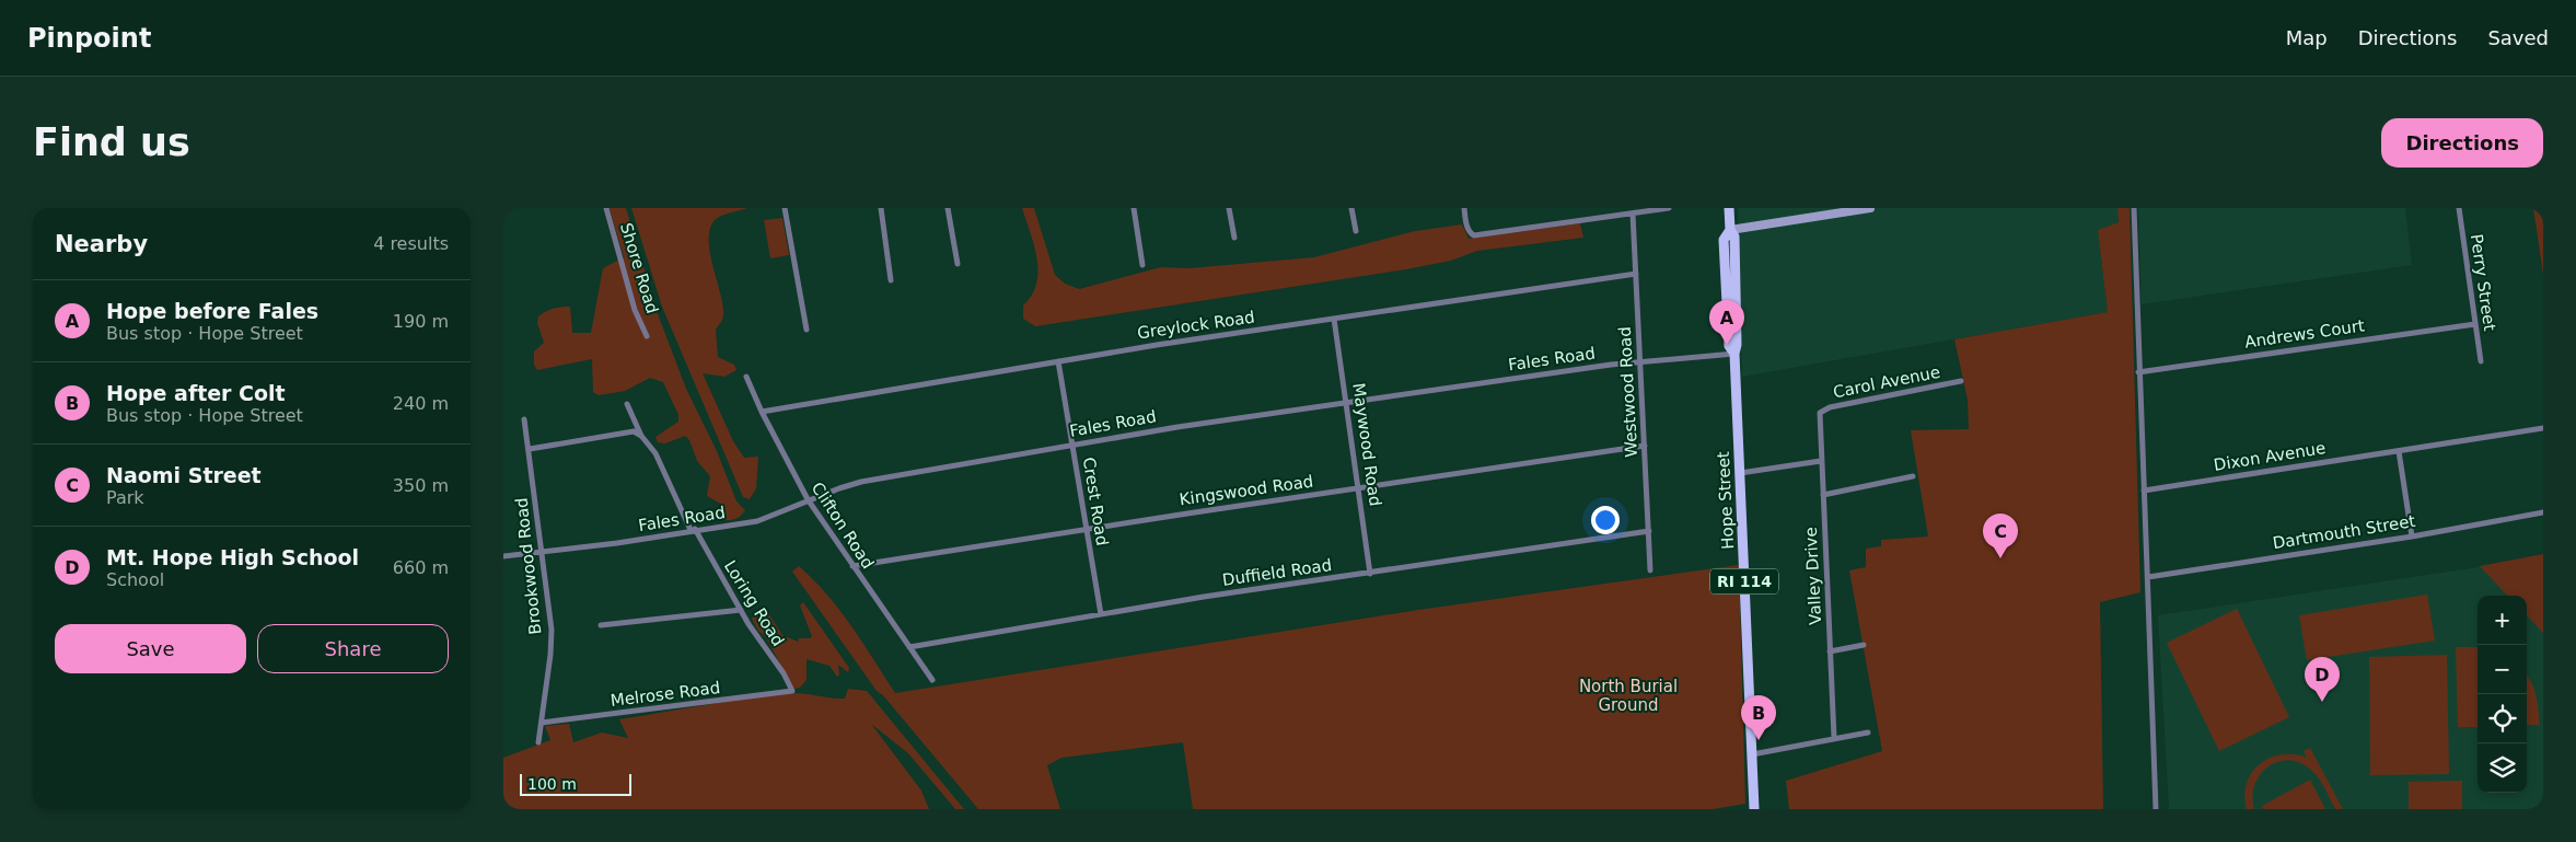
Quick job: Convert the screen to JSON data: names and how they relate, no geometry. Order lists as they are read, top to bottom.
{
  "streets": {
    "main road": ["Hope Street", "RI 114"],
    "street": [
      "Shore Road",
      "Perry Street",
      "Greylock Road",
      "Andrews Court",
      "Fales Road",
      "Carol Avenue",
      "Westwood Road",
      "Maywood Road",
      "Dixon Avenue",
      "Kingswood Road",
      "Crest Road",
      "Clifton Road",
      "Dartmouth Street",
      "Brookwood Road",
      "Duffield Road",
      "Valley Drive",
      "Loring Road",
      "Melrose Road"
    ]
  },
  "crossings": [
    ["Perry Street", "Andrews Court"],
    ["Greylock Road", "Westwood Road"],
    ["Greylock Road", "Maywood Road"],
    ["Greylock Road", "Crest Road"],
    ["Greylock Road", "Clifton Road"],
    ["Fales Road", "Westwood Road"],
    ["Fales Road", "Maywood Road"],
    ["Fales Road", "Hope Street"],
    ["Fales Road", "Crest Road"],
    ["Fales Road", "Clifton Road"],
    ["Fales Road", "Brookwood Road"],
    ["Fales Road", "Loring Road"],
    ["Carol Avenue", "Valley Drive"],
    ["Westwood Road", "Kingswood Road"],
    ["Westwood Road", "Duffield Road"],
    ["Maywood Road", "Kingswood Road"],
    ["Maywood Road", "Duffield Road"],
    ["Kingswood Road", "Crest Road"],
    ["Kingswood Road", "Clifton Road"],
    ["Crest Road", "Duffield Road"],
    ["Clifton Road", "Duffield Road"],
    ["Brookwood Road", "Melrose Road"],
    ["Loring Road", "Melrose Road"]
  ],
  "parks": ["North Burial Ground"],
  "scale_bar": "100 m",
  "page": {
    "header": "Pinpoint",
    "nav": ["Map", "Directions", "Saved"],
    "buttons": [
      "Directions",
      ["Save", "Share"]
    ],
    "title": "Find us",
    "heading": ["Nearby", "4 results"],
    "list": [
      {
        "mark": "A",
        "name": "Hope before Fales",
        "note": "Bus stop · Hope Street",
        "value": "190 m"
      },
      {
        "mark": "B",
        "name": "Hope after Colt",
        "note": "Bus stop · Hope Street",
        "value": "240 m"
      },
      {
        "mark": "C",
        "name": "Naomi Street",
        "note": "Park",
        "value": "350 m"
      },
      {
        "mark": "D",
        "name": "Mt. Hope High School",
        "note": "School",
        "value": "660 m"
      }
    ],
    "pins": [
      "A",
      "C",
      "D",
      "B"
    ],
    "map_buttons": ["+", "−"],
    "scale": "100 m"
  }
}
